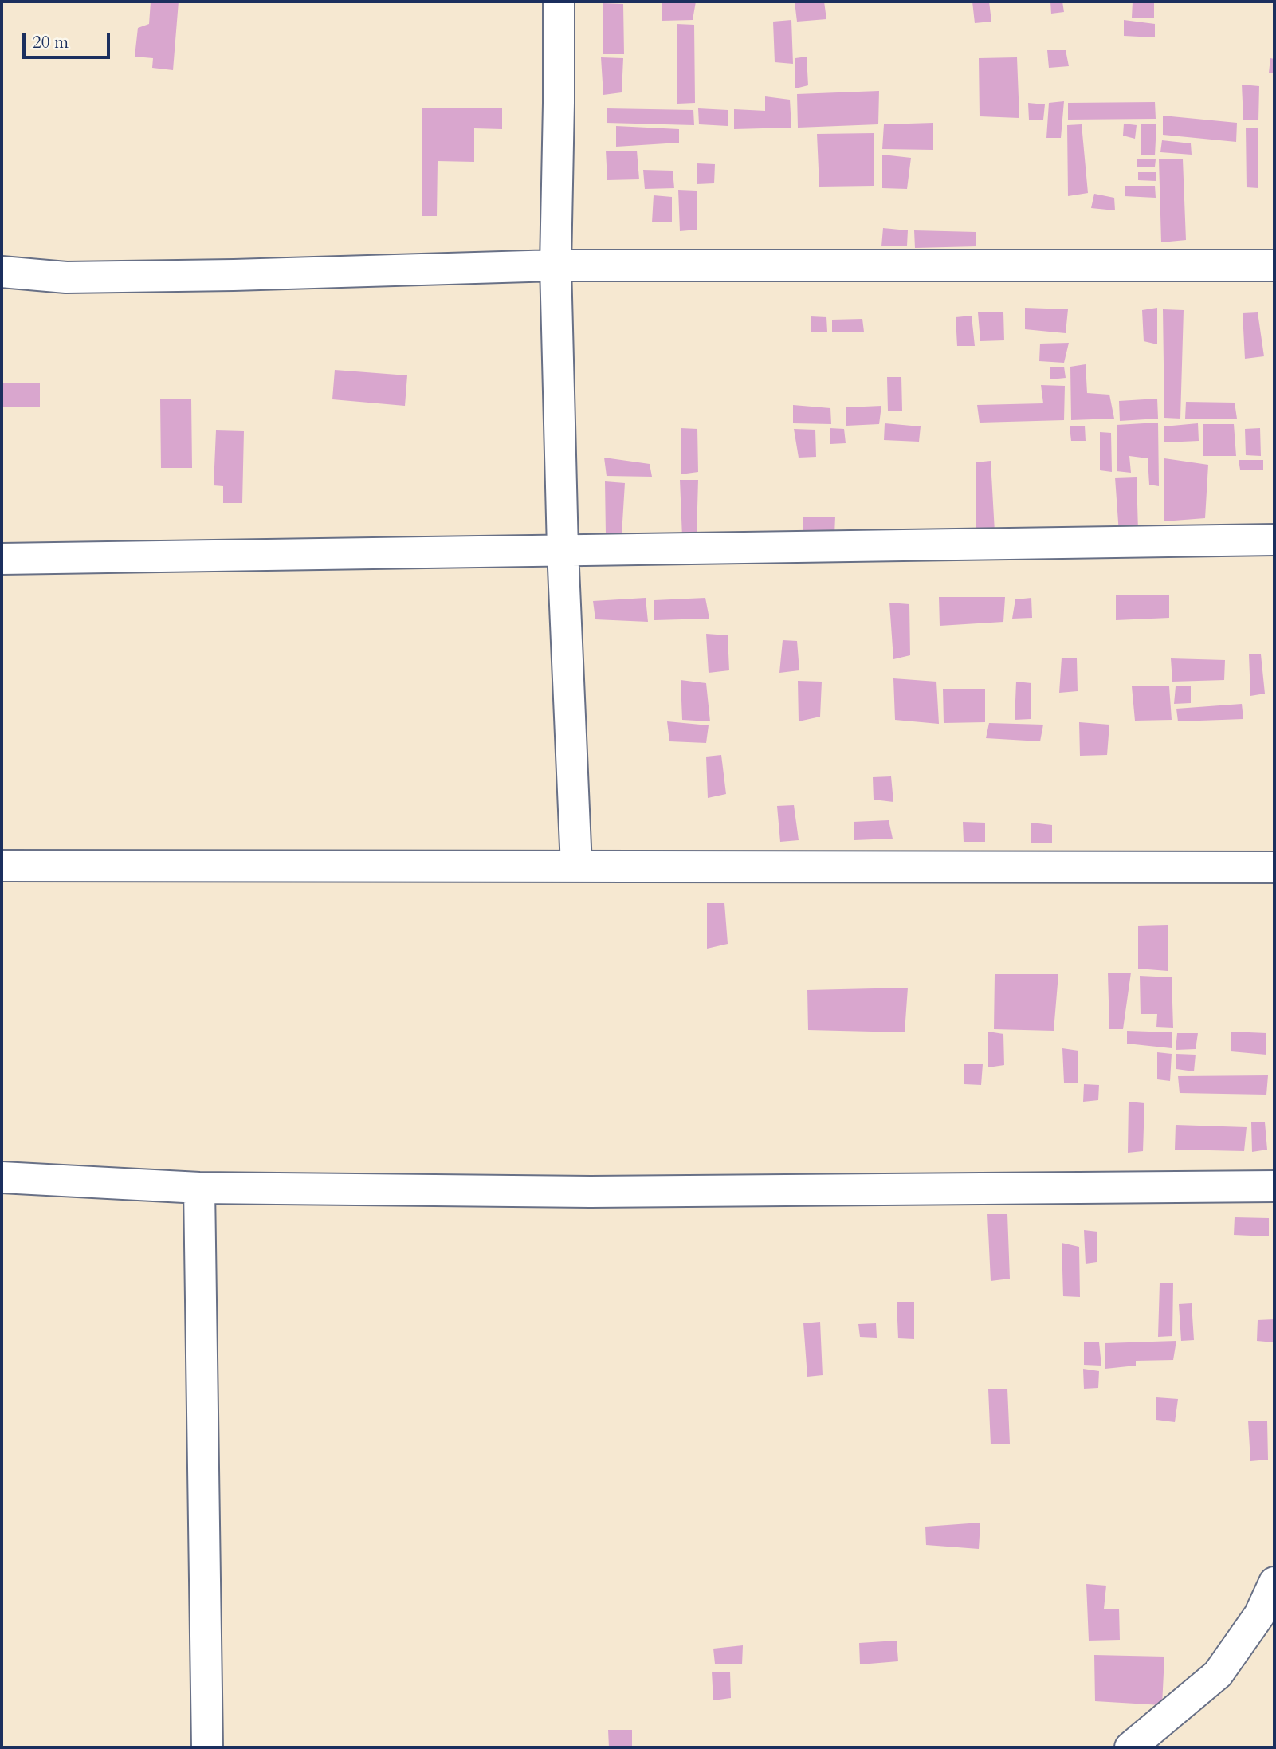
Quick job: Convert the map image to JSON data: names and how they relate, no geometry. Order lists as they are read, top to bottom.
{
  "scale_bar": "20 m"
}
